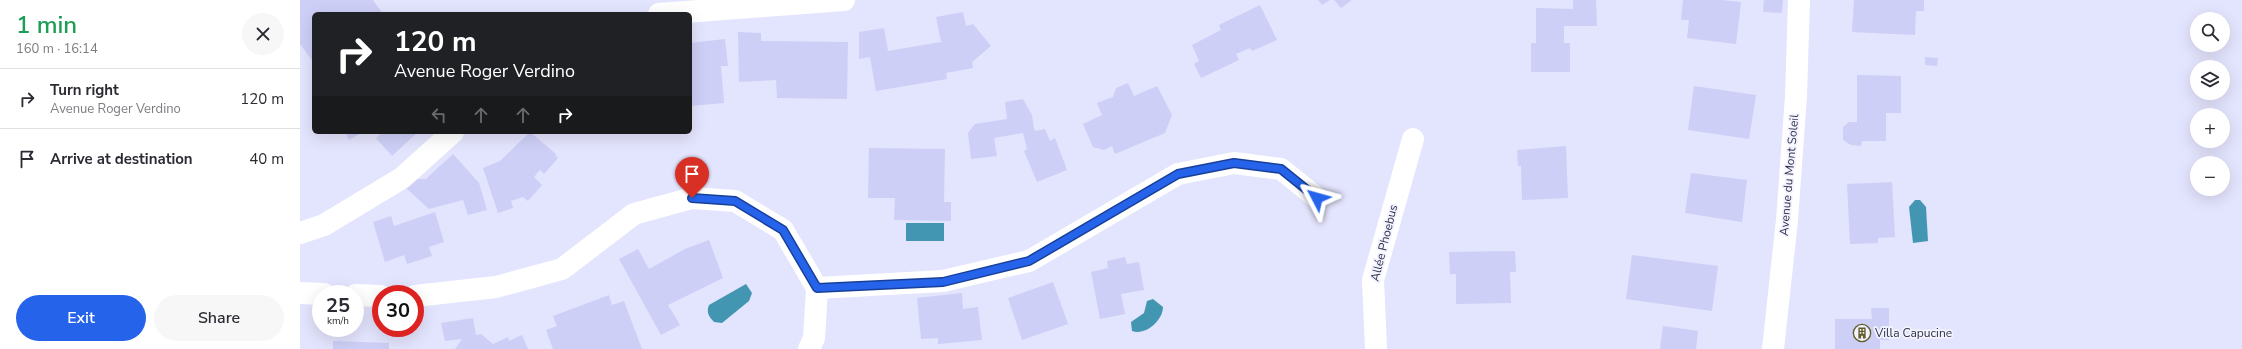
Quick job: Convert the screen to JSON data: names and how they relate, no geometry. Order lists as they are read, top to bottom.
{
  "streets": {
    "street": ["Avenue du Mont Soleil", "Allée Phoebus"]
  },
  "places": {
    "building": ["Villa Capucine"]
  },
  "page": {
    "heading": ["1 min", "160 m · 16:14"],
    "map_buttons": ["+", "−"],
    "turn": ["120 m", "Avenue Roger Verdino"],
    "list": [
      {
        "name": "Turn right",
        "note": "Avenue Roger Verdino",
        "value": "120 m"
      },
      {
        "name": "Arrive at destination",
        "value": "40 m"
      }
    ],
    "speed": "25 km/h",
    "limit": "30",
    "buttons": ["Exit", "Share"]
  }
}
